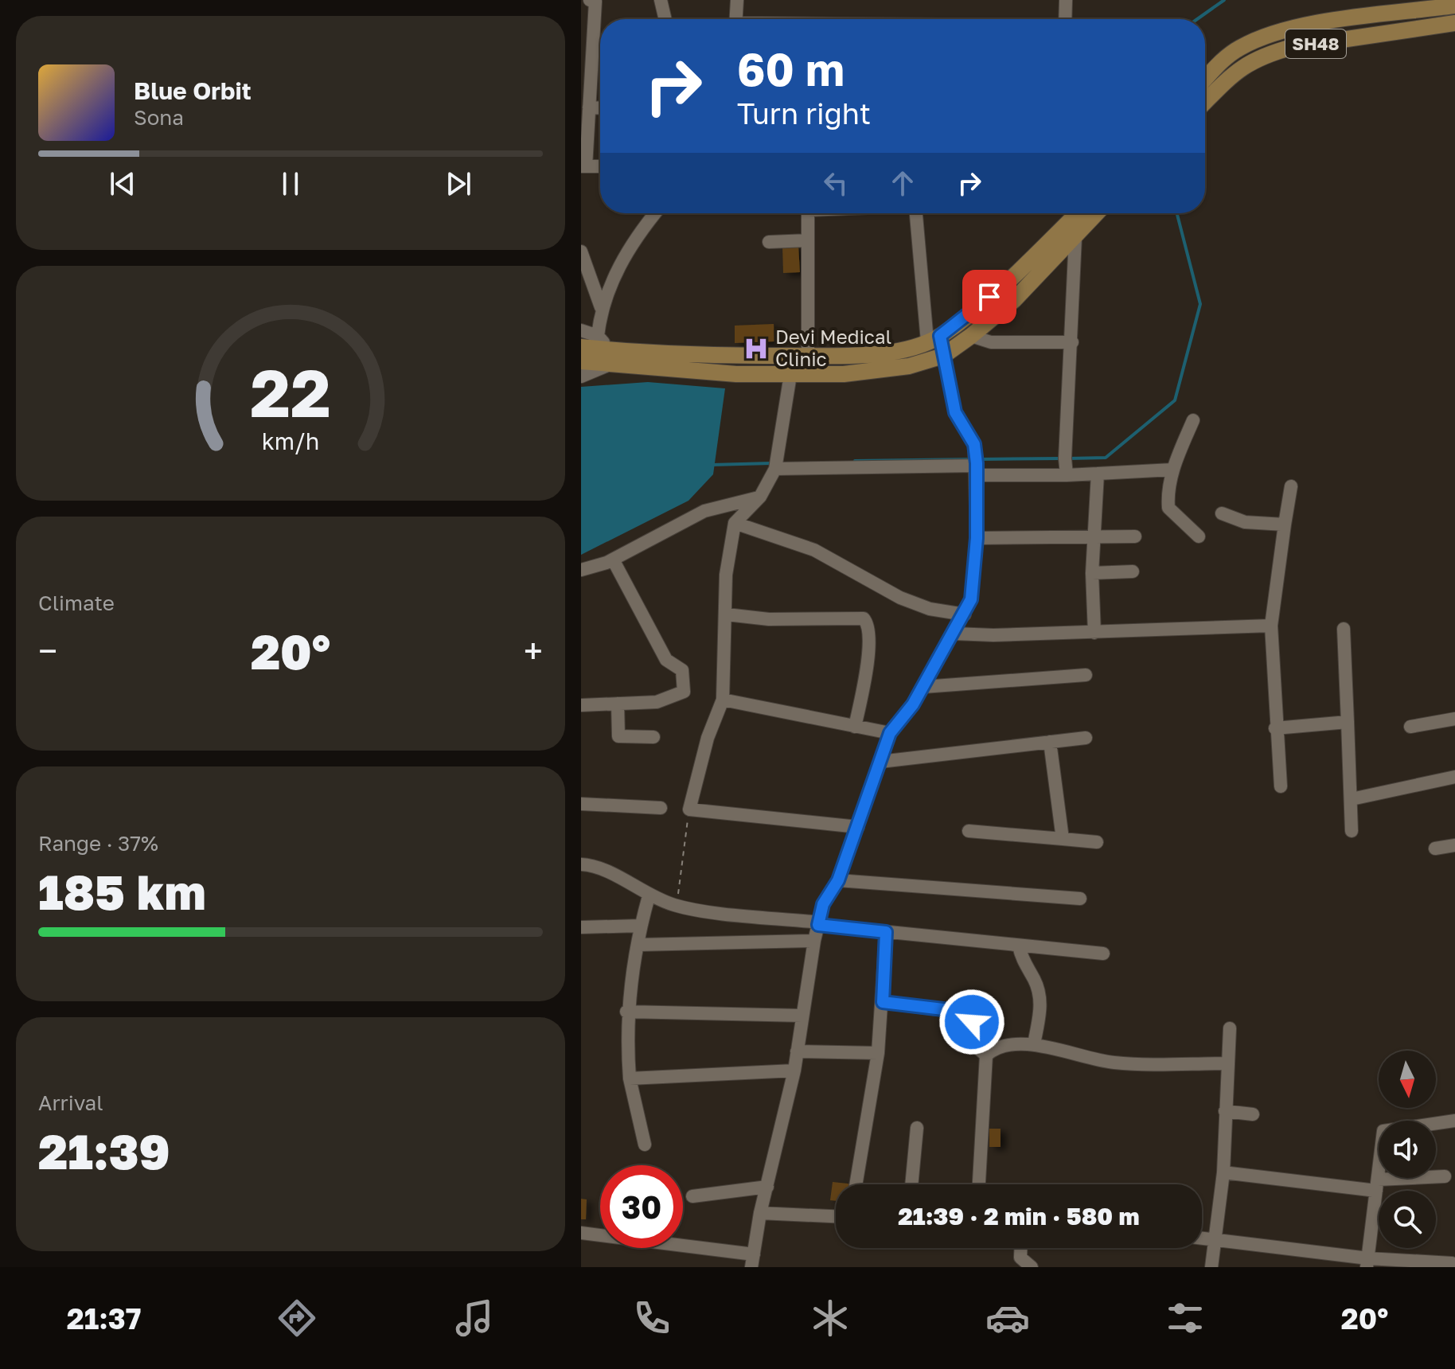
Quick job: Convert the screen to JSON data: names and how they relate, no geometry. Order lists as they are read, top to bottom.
{
  "streets": {
    "main road": ["SH48"]
  },
  "places": {
    "hospital": ["Devi Medical Clinic"]
  },
  "north": "bottom",
  "page": {
    "turn": ["60 m", "Turn right"],
    "song": ["Blue Orbit", "Sona"],
    "tile": [
      "Climate",
      ["Range · 37%", "185 km"],
      ["Arrival", "21:39"]
    ],
    "heat": ["−", "20°", "+"],
    "limit": "30",
    "trip": "21:39 · 2 min · 580 m",
    "tabs": ["21:37", "20°"],
    "gauge": ["22", "km/h"]
  }
}
